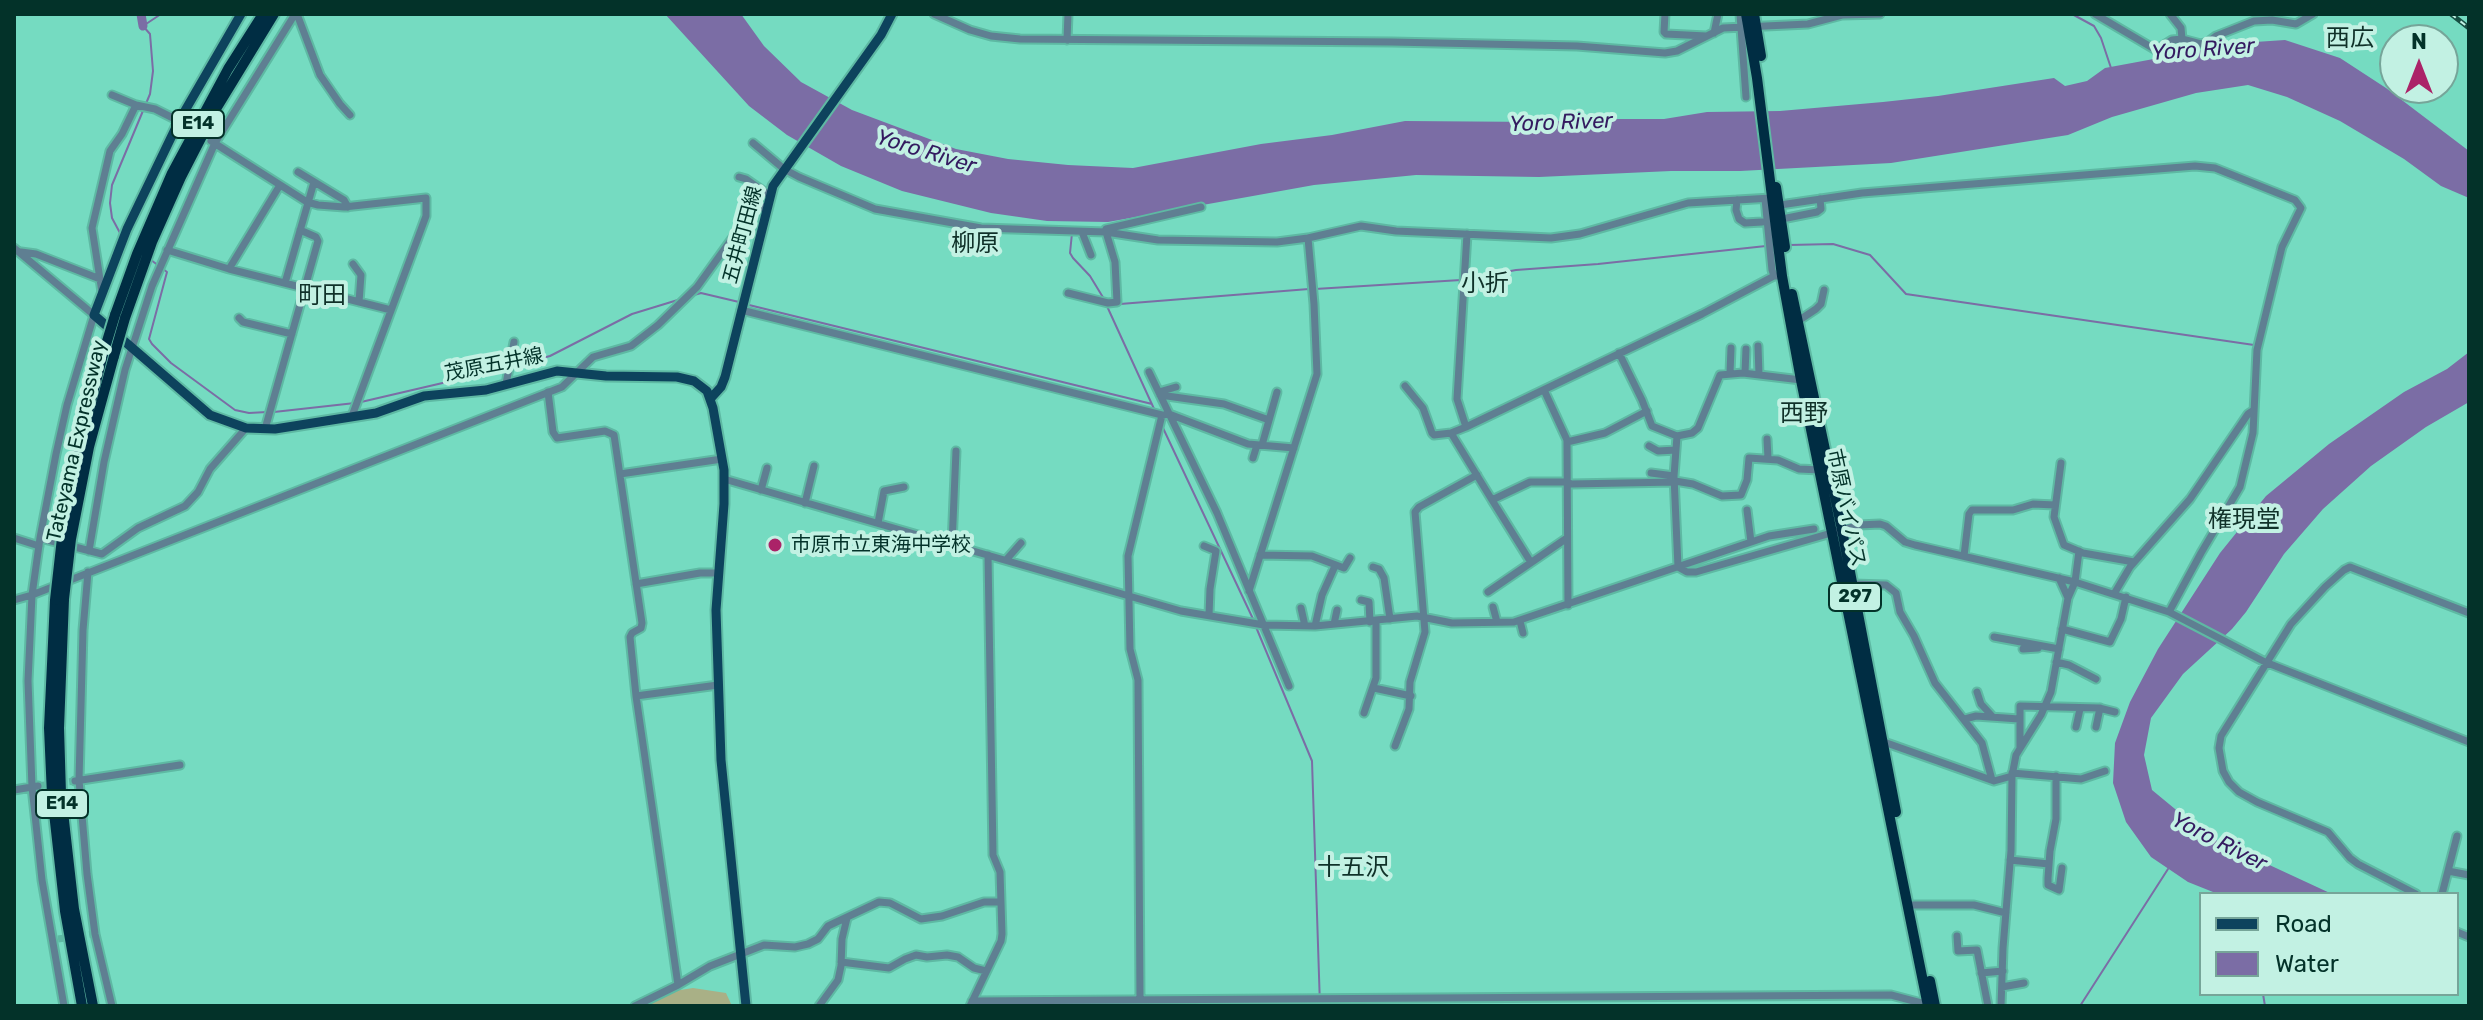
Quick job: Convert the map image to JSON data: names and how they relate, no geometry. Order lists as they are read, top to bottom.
{
  "streets": {
    "highway": [
      "E14",
      "Tateyama Expressway",
      "市原バイパス",
      "297"
    ],
    "main road": ["五井町田線", "茂原五井線"]
  },
  "crossings": [
    ["五井町田線", "茂原五井線"]
  ],
  "districts": [
    "西広",
    "柳原",
    "小折",
    "町田",
    "西野",
    "権現堂",
    "十五沢"
  ],
  "water": ["Yoro River"],
  "places": ["市原市立東海中学校"],
  "legend": ["Road", "Water"],
  "north": "top"
}
